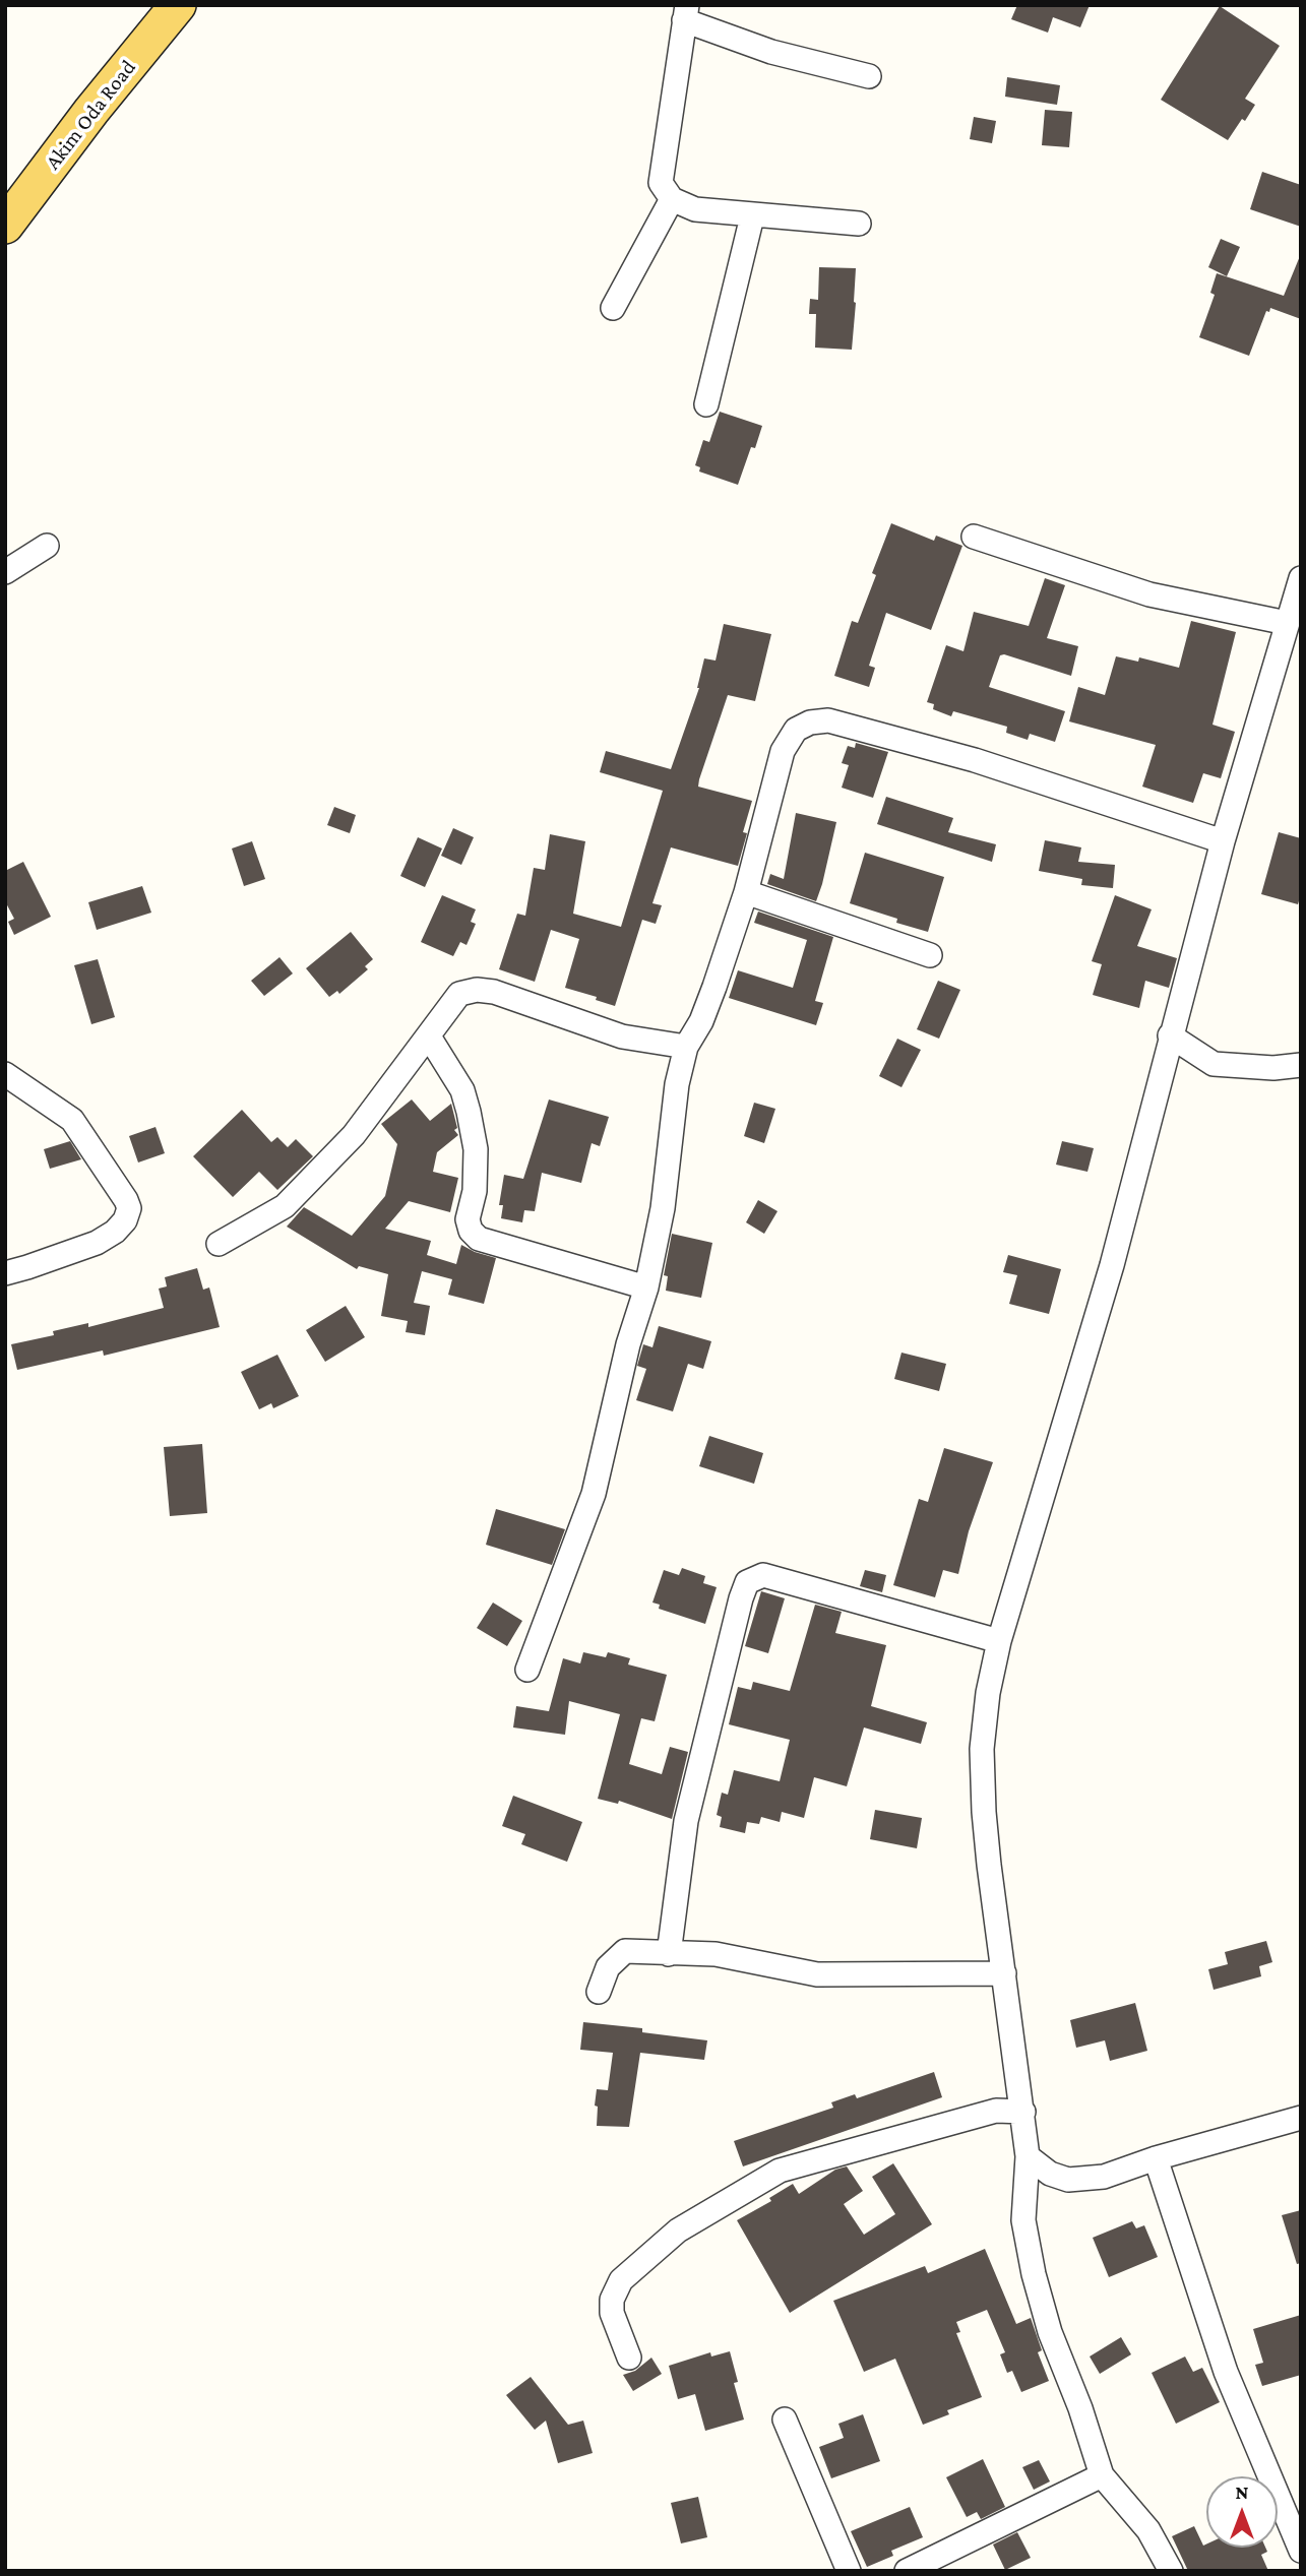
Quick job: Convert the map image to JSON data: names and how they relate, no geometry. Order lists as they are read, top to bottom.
{
  "streets": {
    "main road": ["Akim Oda Road"]
  },
  "north": "top"
}
